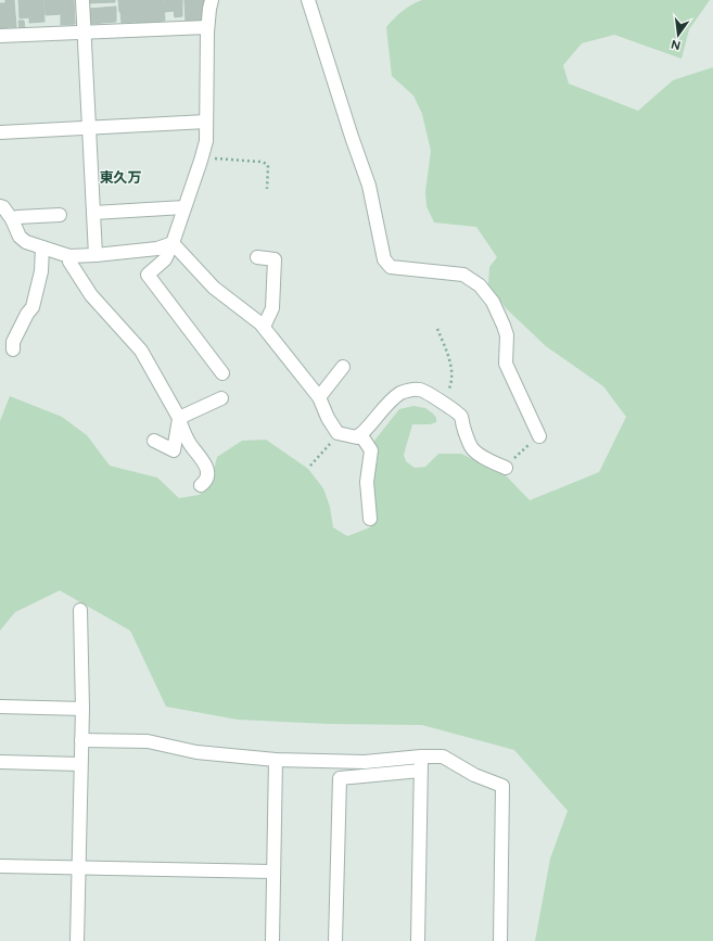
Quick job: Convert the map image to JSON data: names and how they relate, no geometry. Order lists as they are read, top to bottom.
{
  "districts": ["東久万"],
  "north": "bottom"
}
